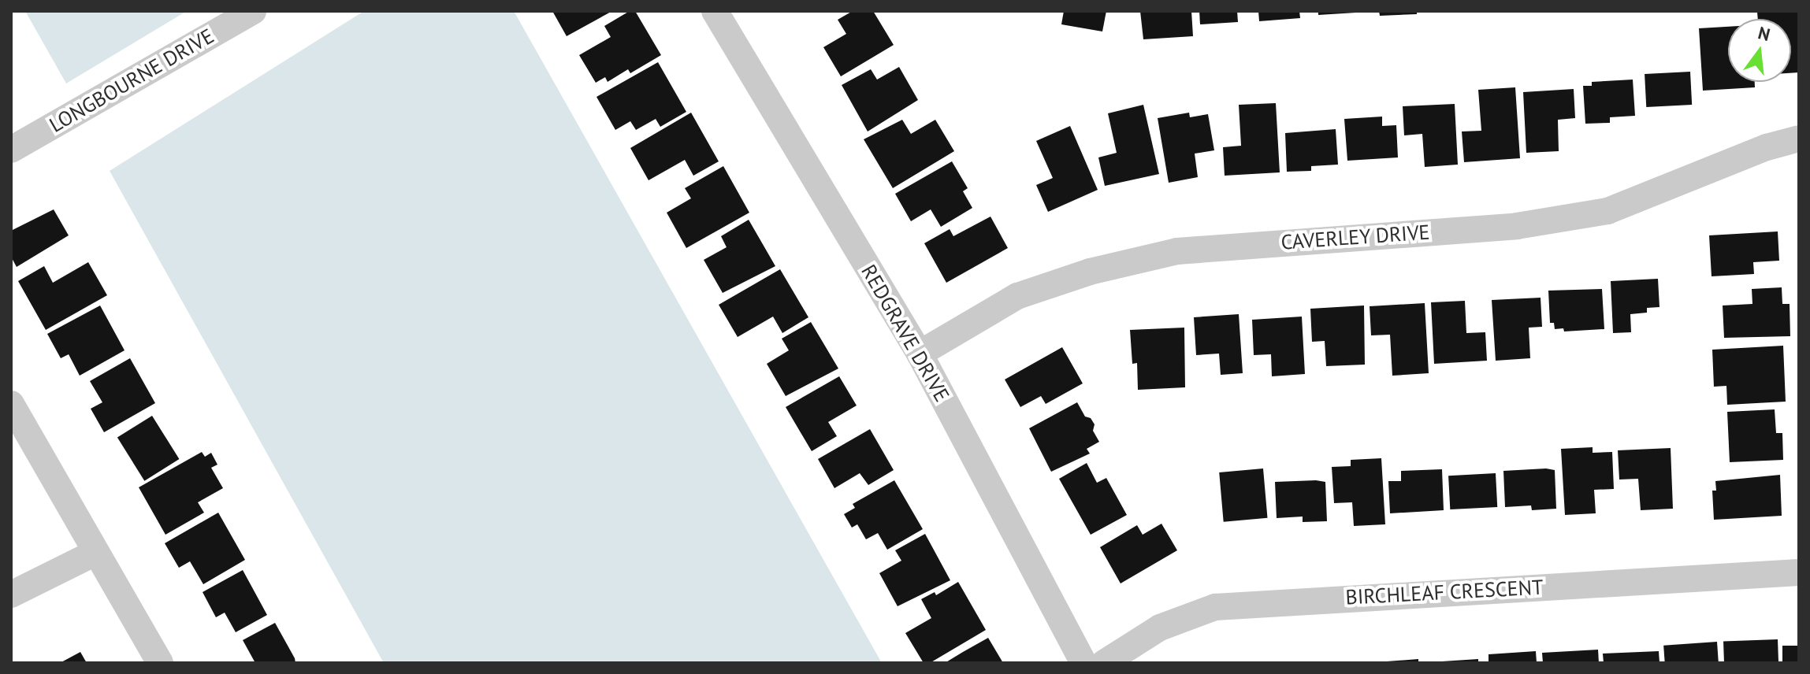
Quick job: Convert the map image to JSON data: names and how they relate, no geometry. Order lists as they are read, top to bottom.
{
  "streets": {
    "street": [
      "LONGBOURNE DRIVE",
      "CAVERLEY DRIVE",
      "REDGRAVE DRIVE",
      "BIRCHLEAF CRESCENT"
    ]
  },
  "crossings": [
    ["CAVERLEY DRIVE", "REDGRAVE DRIVE"]
  ],
  "north": "top"
}
